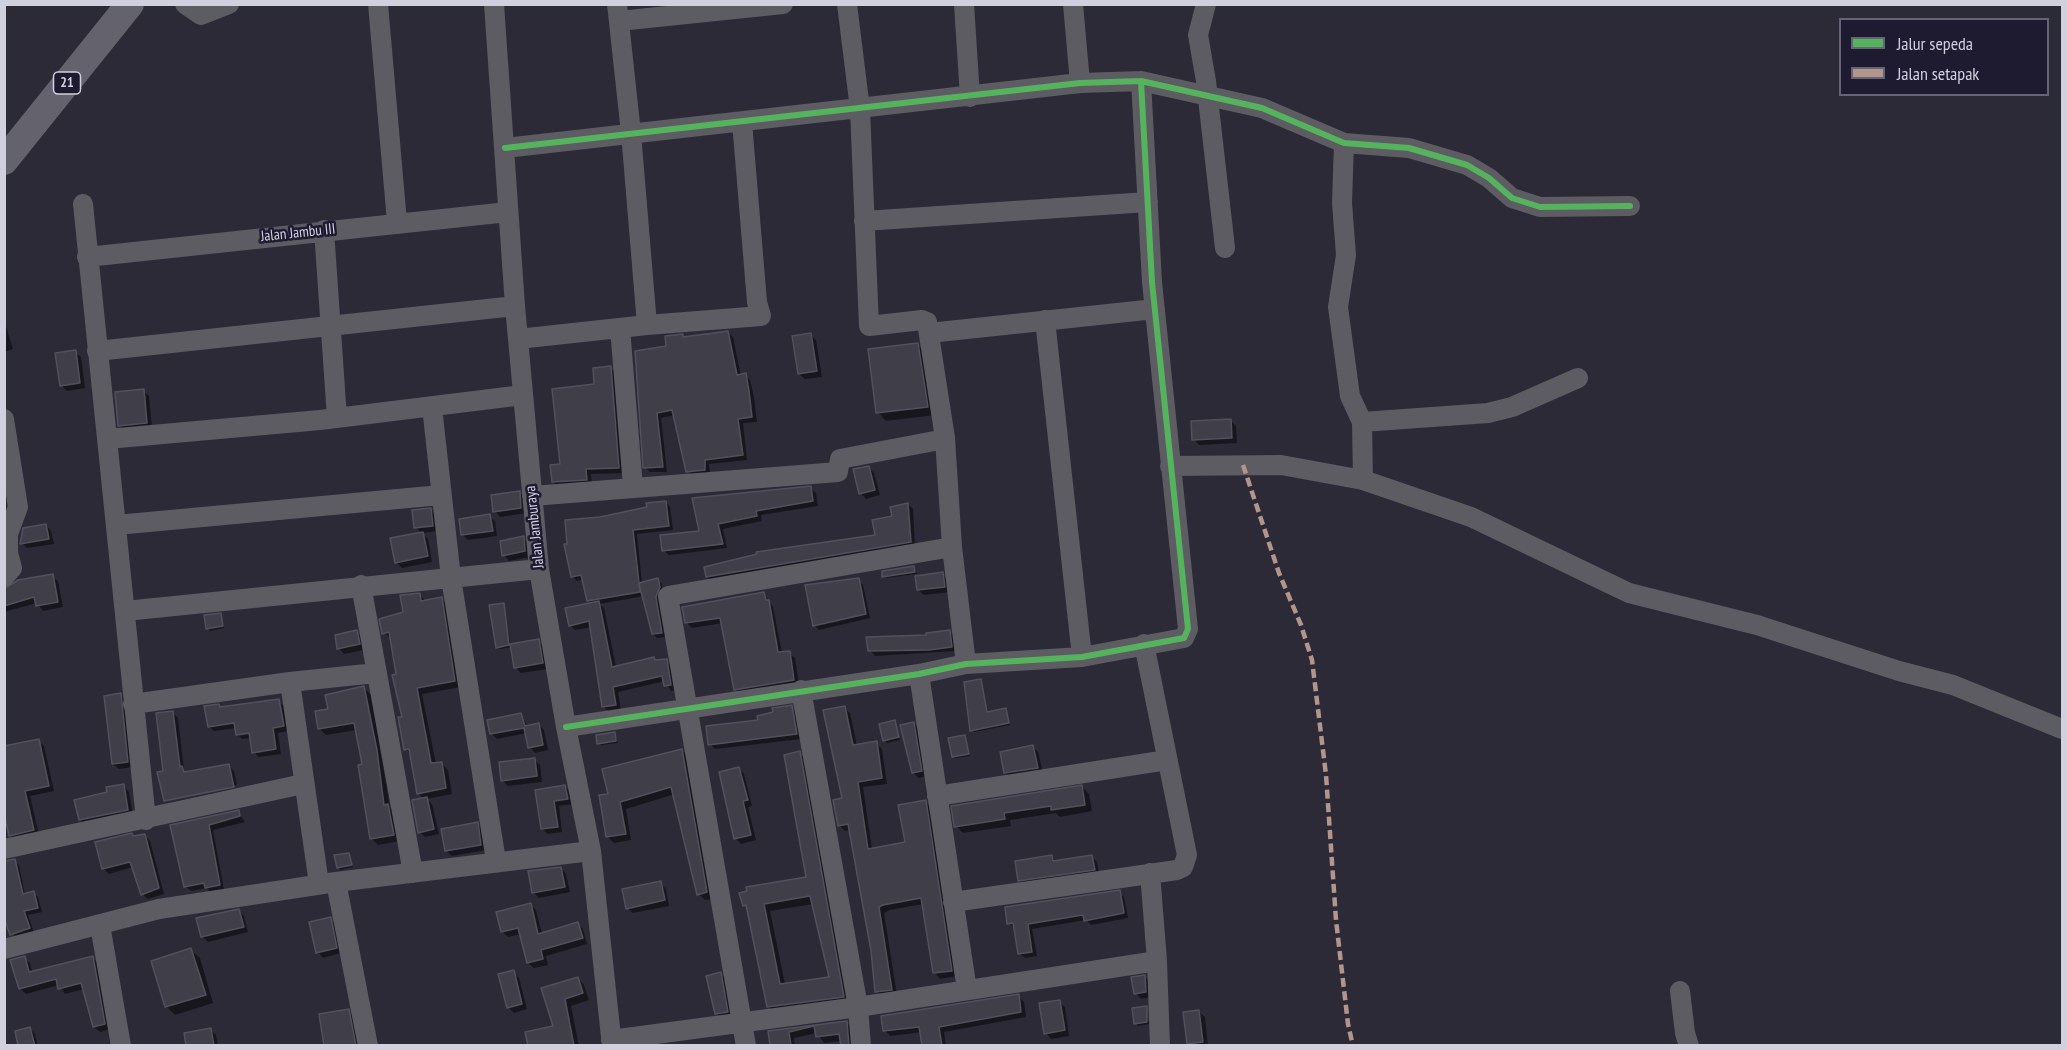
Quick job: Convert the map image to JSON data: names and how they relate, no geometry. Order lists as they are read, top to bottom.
{
  "streets": {
    "highway": ["21"],
    "street": ["Jalan Jambu III", "Jalan Jamburaya"]
  },
  "crossings": [
    ["Jalan Jambu III", "Jalan Jamburaya"]
  ],
  "legend": ["Jalur sepeda", "Jalan setapak"]
}
